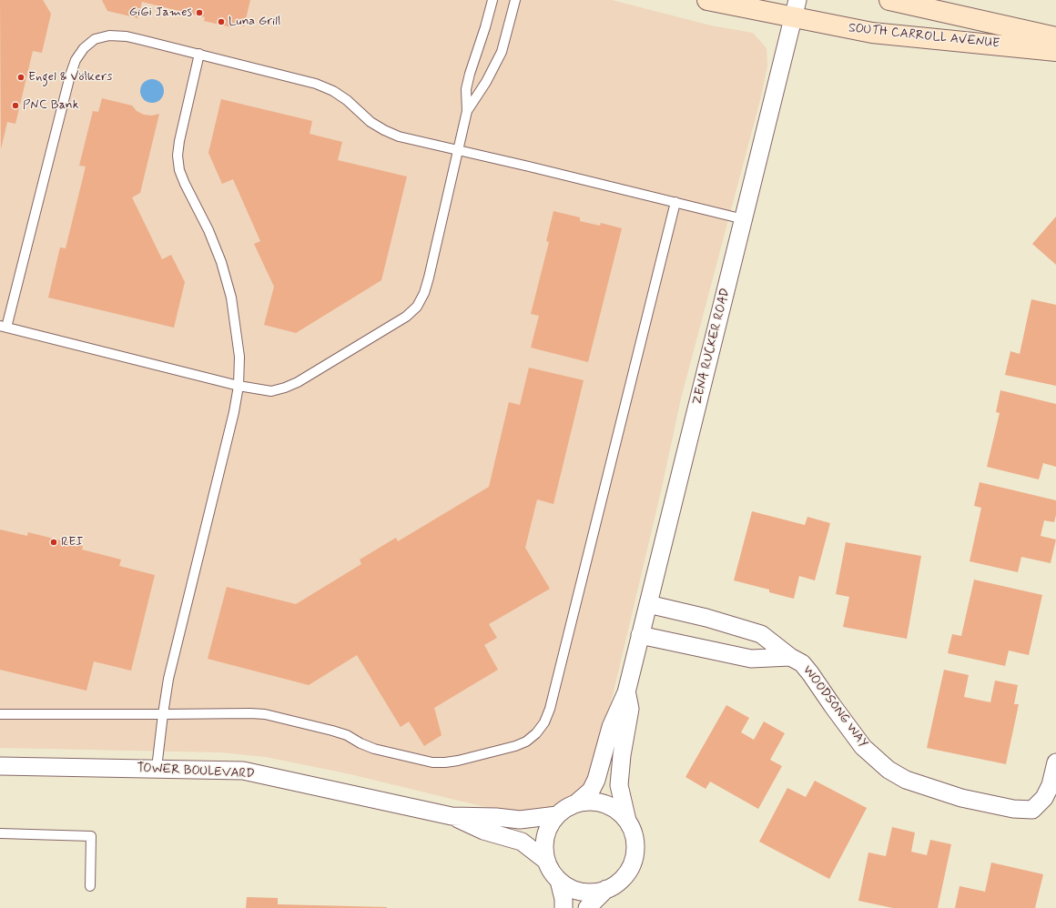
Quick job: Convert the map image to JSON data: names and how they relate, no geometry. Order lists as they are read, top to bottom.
{
  "streets": {
    "main road": ["SOUTH CARROLL AVENUE"],
    "street": ["ZENA RUCKER ROAD", "WOODSONG WAY", "TOWER BOULEVARD"]
  },
  "crossings": [
    ["SOUTH CARROLL AVENUE", "ZENA RUCKER ROAD"],
    ["ZENA RUCKER ROAD", "WOODSONG WAY"],
    ["ZENA RUCKER ROAD", "TOWER BOULEVARD"]
  ],
  "places": [
    "GiGi James",
    "Luna Grill",
    "Engel & Völkers",
    "PNC Bank",
    "REI"
  ]
}
